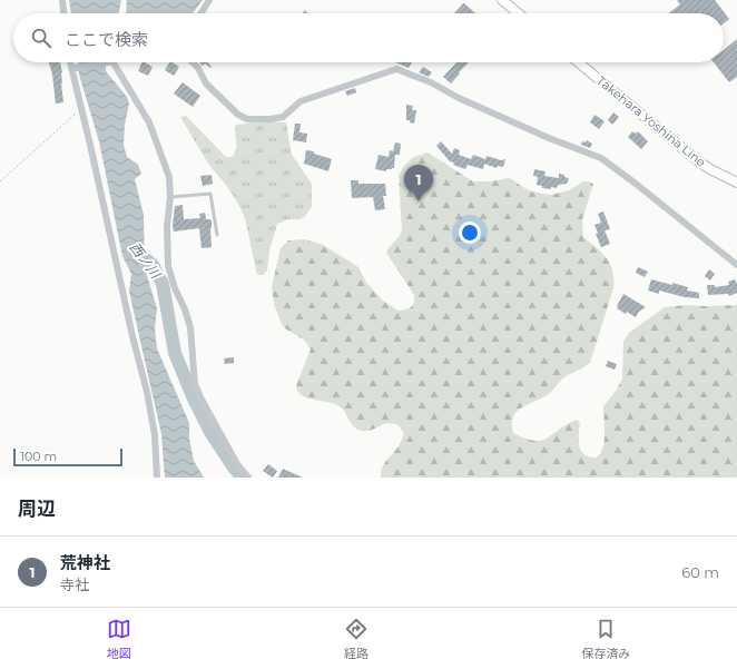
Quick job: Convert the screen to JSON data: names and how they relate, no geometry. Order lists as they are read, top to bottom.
{
  "streets": {
    "main road": ["Takehara Yoshina Line"]
  },
  "water": ["西ノ川"],
  "scale_bar": "100 m",
  "page": {
    "search": "ここで検索",
    "pins": "1",
    "scale": "100 m",
    "heading": "周辺",
    "list": [
      {
        "mark": "1",
        "name": "荒神社",
        "note": "寺社",
        "value": "60 m"
      }
    ],
    "nav": ["地図", "経路", "保存済み"]
  }
}
